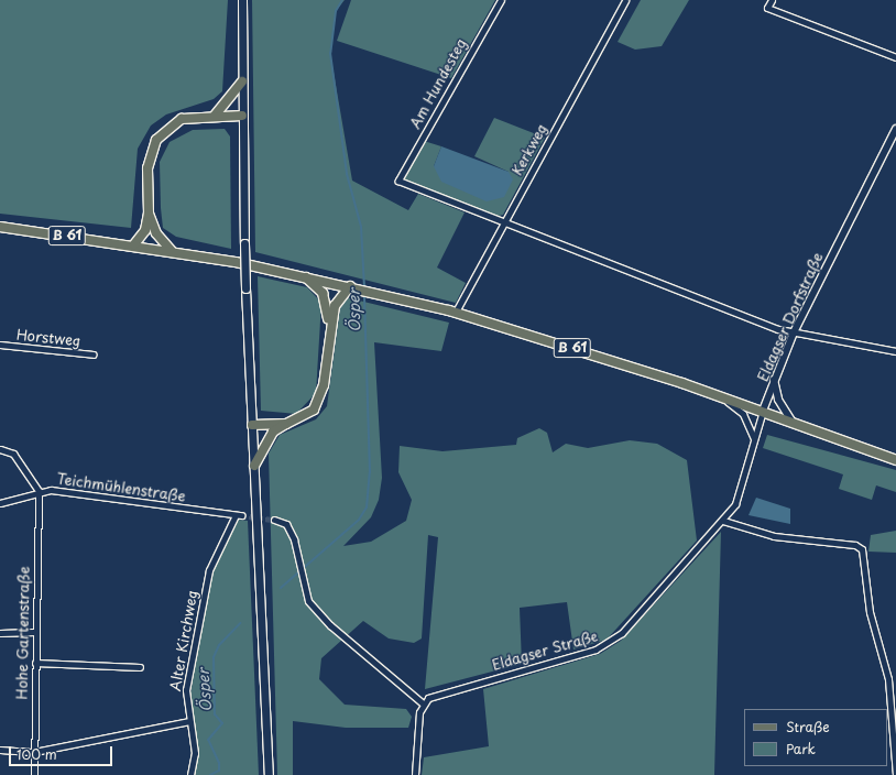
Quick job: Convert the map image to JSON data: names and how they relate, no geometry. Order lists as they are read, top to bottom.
{
  "streets": {
    "main road": ["B 61"],
    "street": [
      "Am Hundesteg",
      "Kerkweg",
      "Eldagser Dorfstraße",
      "Horstweg",
      "Teichmühlenstraße",
      "Hohe Gartenstraße",
      "Alter Kirchweg",
      "Eldagser Straße"
    ]
  },
  "crossings": [
    ["Am Hundesteg", "Kerkweg"],
    ["Kerkweg", "B 61"],
    ["B 61", "Eldagser Dorfstraße"],
    ["Eldagser Dorfstraße", "Eldagser Straße"],
    ["Teichmühlenstraße", "Hohe Gartenstraße"],
    ["Teichmühlenstraße", "Alter Kirchweg"]
  ],
  "water": ["Ösper"],
  "legend": ["Straße", "Park"],
  "scale_bar": "100 m"
}
